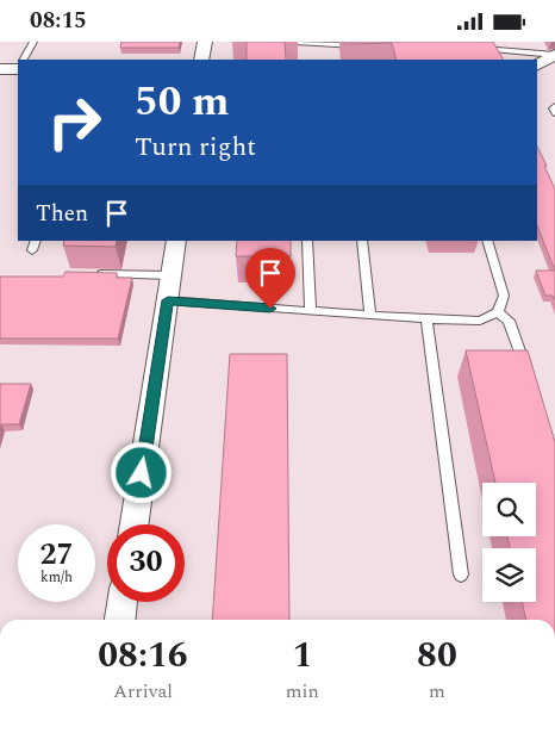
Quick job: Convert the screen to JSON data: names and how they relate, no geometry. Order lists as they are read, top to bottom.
{
  "page": {
    "status": "08:15",
    "turn": ["50 m", "Turn right"],
    "then": "Then",
    "speed": "27 km/h",
    "limit": "30",
    "eta": [
      "08:16",
      "Arrival",
      "1",
      "min",
      "80",
      "m"
    ]
  }
}
